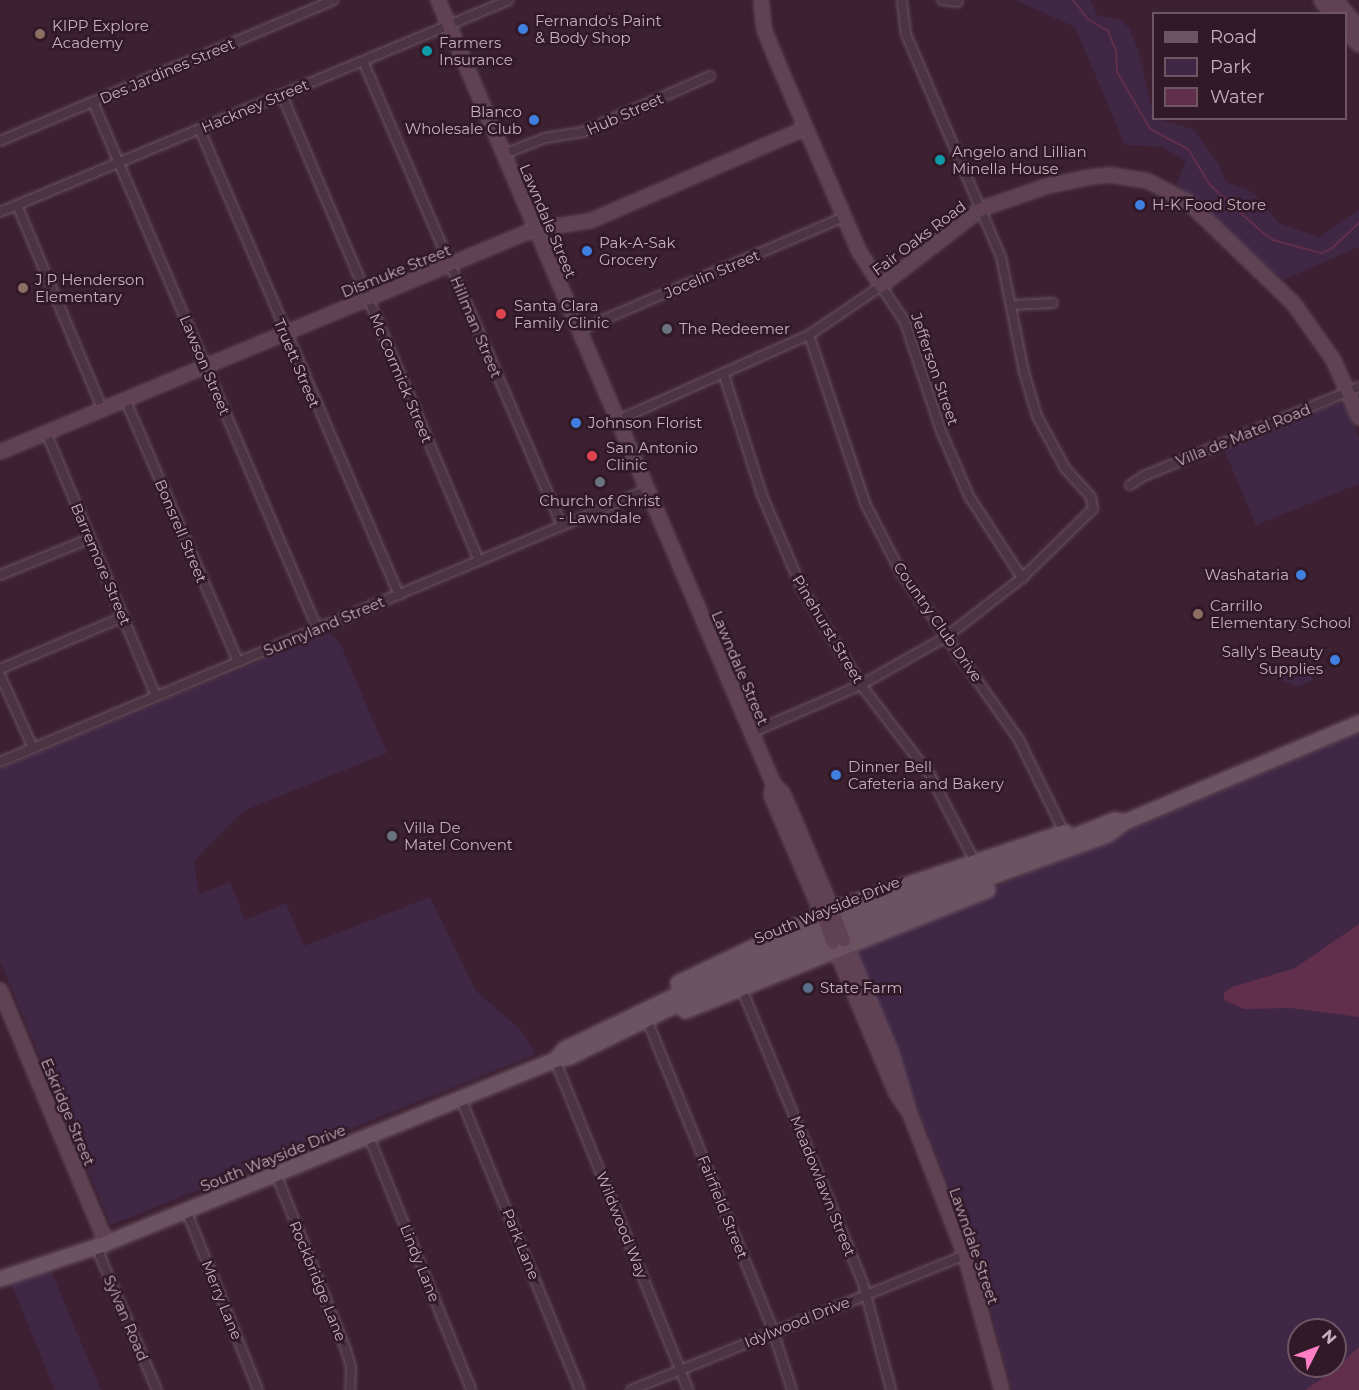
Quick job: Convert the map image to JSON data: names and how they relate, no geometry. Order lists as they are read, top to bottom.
{
  "streets": {
    "main road": ["South Wayside Drive"],
    "street": [
      "Des Jardines Street",
      "Hackney Street",
      "Hub Street",
      "Lawndale Street",
      "Fair Oaks Road",
      "Dismuke Street",
      "Jocelin Street",
      "Hillman Street",
      "Truett Street",
      "Lawson Street",
      "Jefferson Street",
      "Mc Cormick Street",
      "Villa de Matel Road",
      "Bonsrell Street",
      "Barremore Street",
      "Country Club Drive",
      "Sunnyland Street",
      "Pinehurst Street",
      "Eskridge Street",
      "Meadowlawn Street",
      "Fairfield Street",
      "Wildwood Way",
      "Park Lane",
      "Lindy Lane",
      "Rockbridge Lane",
      "Merry Lane",
      "Sylvan Road",
      "Idylwood Drive"
    ]
  },
  "crossings": [
    ["Des Jardines Street", "Lawson Street"],
    ["Hackney Street", "Lawndale Street"],
    ["Hackney Street", "Hillman Street"],
    ["Hackney Street", "Truett Street"],
    ["Hackney Street", "Lawson Street"],
    ["Hackney Street", "Mc Cormick Street"],
    ["Hub Street", "Lawndale Street"],
    ["Lawndale Street", "Fair Oaks Road"],
    ["Lawndale Street", "Dismuke Street"],
    ["Lawndale Street", "Jocelin Street"],
    ["Lawndale Street", "Sunnyland Street"],
    ["Lawndale Street", "Idylwood Drive"],
    ["Fair Oaks Road", "Jefferson Street"],
    ["Fair Oaks Road", "Villa de Matel Road"],
    ["Fair Oaks Road", "Country Club Drive"],
    ["Fair Oaks Road", "Pinehurst Street"],
    ["Dismuke Street", "Hillman Street"],
    ["Dismuke Street", "Truett Street"],
    ["Dismuke Street", "Lawson Street"],
    ["Dismuke Street", "Jefferson Street"],
    ["Dismuke Street", "Mc Cormick Street"],
    ["Dismuke Street", "Bonsrell Street"],
    ["Dismuke Street", "Barremore Street"],
    ["Jocelin Street", "Jefferson Street"],
    ["Hillman Street", "Sunnyland Street"],
    ["Truett Street", "Sunnyland Street"],
    ["Lawson Street", "Sunnyland Street"],
    ["Mc Cormick Street", "Sunnyland Street"],
    ["Bonsrell Street", "Sunnyland Street"],
    ["Barremore Street", "Sunnyland Street"],
    ["South Wayside Drive", "Eskridge Street"],
    ["South Wayside Drive", "Wildwood Way"],
    ["South Wayside Drive", "Park Lane"],
    ["South Wayside Drive", "Lindy Lane"],
    ["South Wayside Drive", "Rockbridge Lane"],
    ["South Wayside Drive", "Merry Lane"],
    ["South Wayside Drive", "Sylvan Road"],
    ["Eskridge Street", "Sylvan Road"],
    ["Meadowlawn Street", "Idylwood Drive"],
    ["Fairfield Street", "Idylwood Drive"],
    ["Wildwood Way", "Idylwood Drive"]
  ],
  "places": [
    "Fernando's Paint & Body Shop",
    "KIPP Explore Academy",
    "Farmers Insurance",
    "Blanco Wholesale Club",
    "Angelo and Lillian Minella House",
    "H-K Food Store",
    "Pak-A-Sak Grocery",
    "J P Henderson Elementary",
    "Santa Clara Family Clinic",
    "The Redeemer",
    "Johnson Florist",
    "San Antonio Clinic",
    "Church of Christ - Lawndale",
    "Washataria",
    "Carrillo Elementary School",
    "Sally's Beauty Supplies",
    "Dinner Bell Cafeteria and Bakery",
    "Villa De Matel Convent",
    "State Farm"
  ],
  "legend": ["Road", "Park", "Water"],
  "north": "top right"
}
